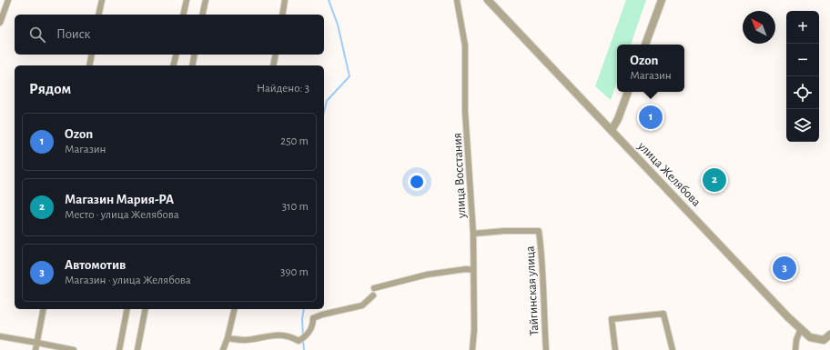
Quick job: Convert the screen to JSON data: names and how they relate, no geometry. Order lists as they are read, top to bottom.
{
  "streets": {
    "street": ["улица Желябова", "улица Восстания", "Тайгинская улица"]
  },
  "crossings": [
    ["улица Восстания", "Тайгинская улица"]
  ],
  "north": "top left",
  "page": {
    "map_buttons": ["+", "−"],
    "search": "Поиск",
    "popup": ["Ozon", "Магазин"],
    "heading": ["Рядом", "Найдено: 3"],
    "pins": ["1", "2", "3"],
    "list": [
      {
        "mark": "1",
        "name": "Ozon",
        "note": "Магазин",
        "value": "250 m"
      },
      {
        "mark": "2",
        "name": "Магазин Мария-РА",
        "note": "Место · улица Желябова",
        "value": "310 m"
      },
      {
        "mark": "3",
        "name": "Автомотив",
        "note": "Магазин · улица Желябова",
        "value": "390 m"
      }
    ]
  }
}
